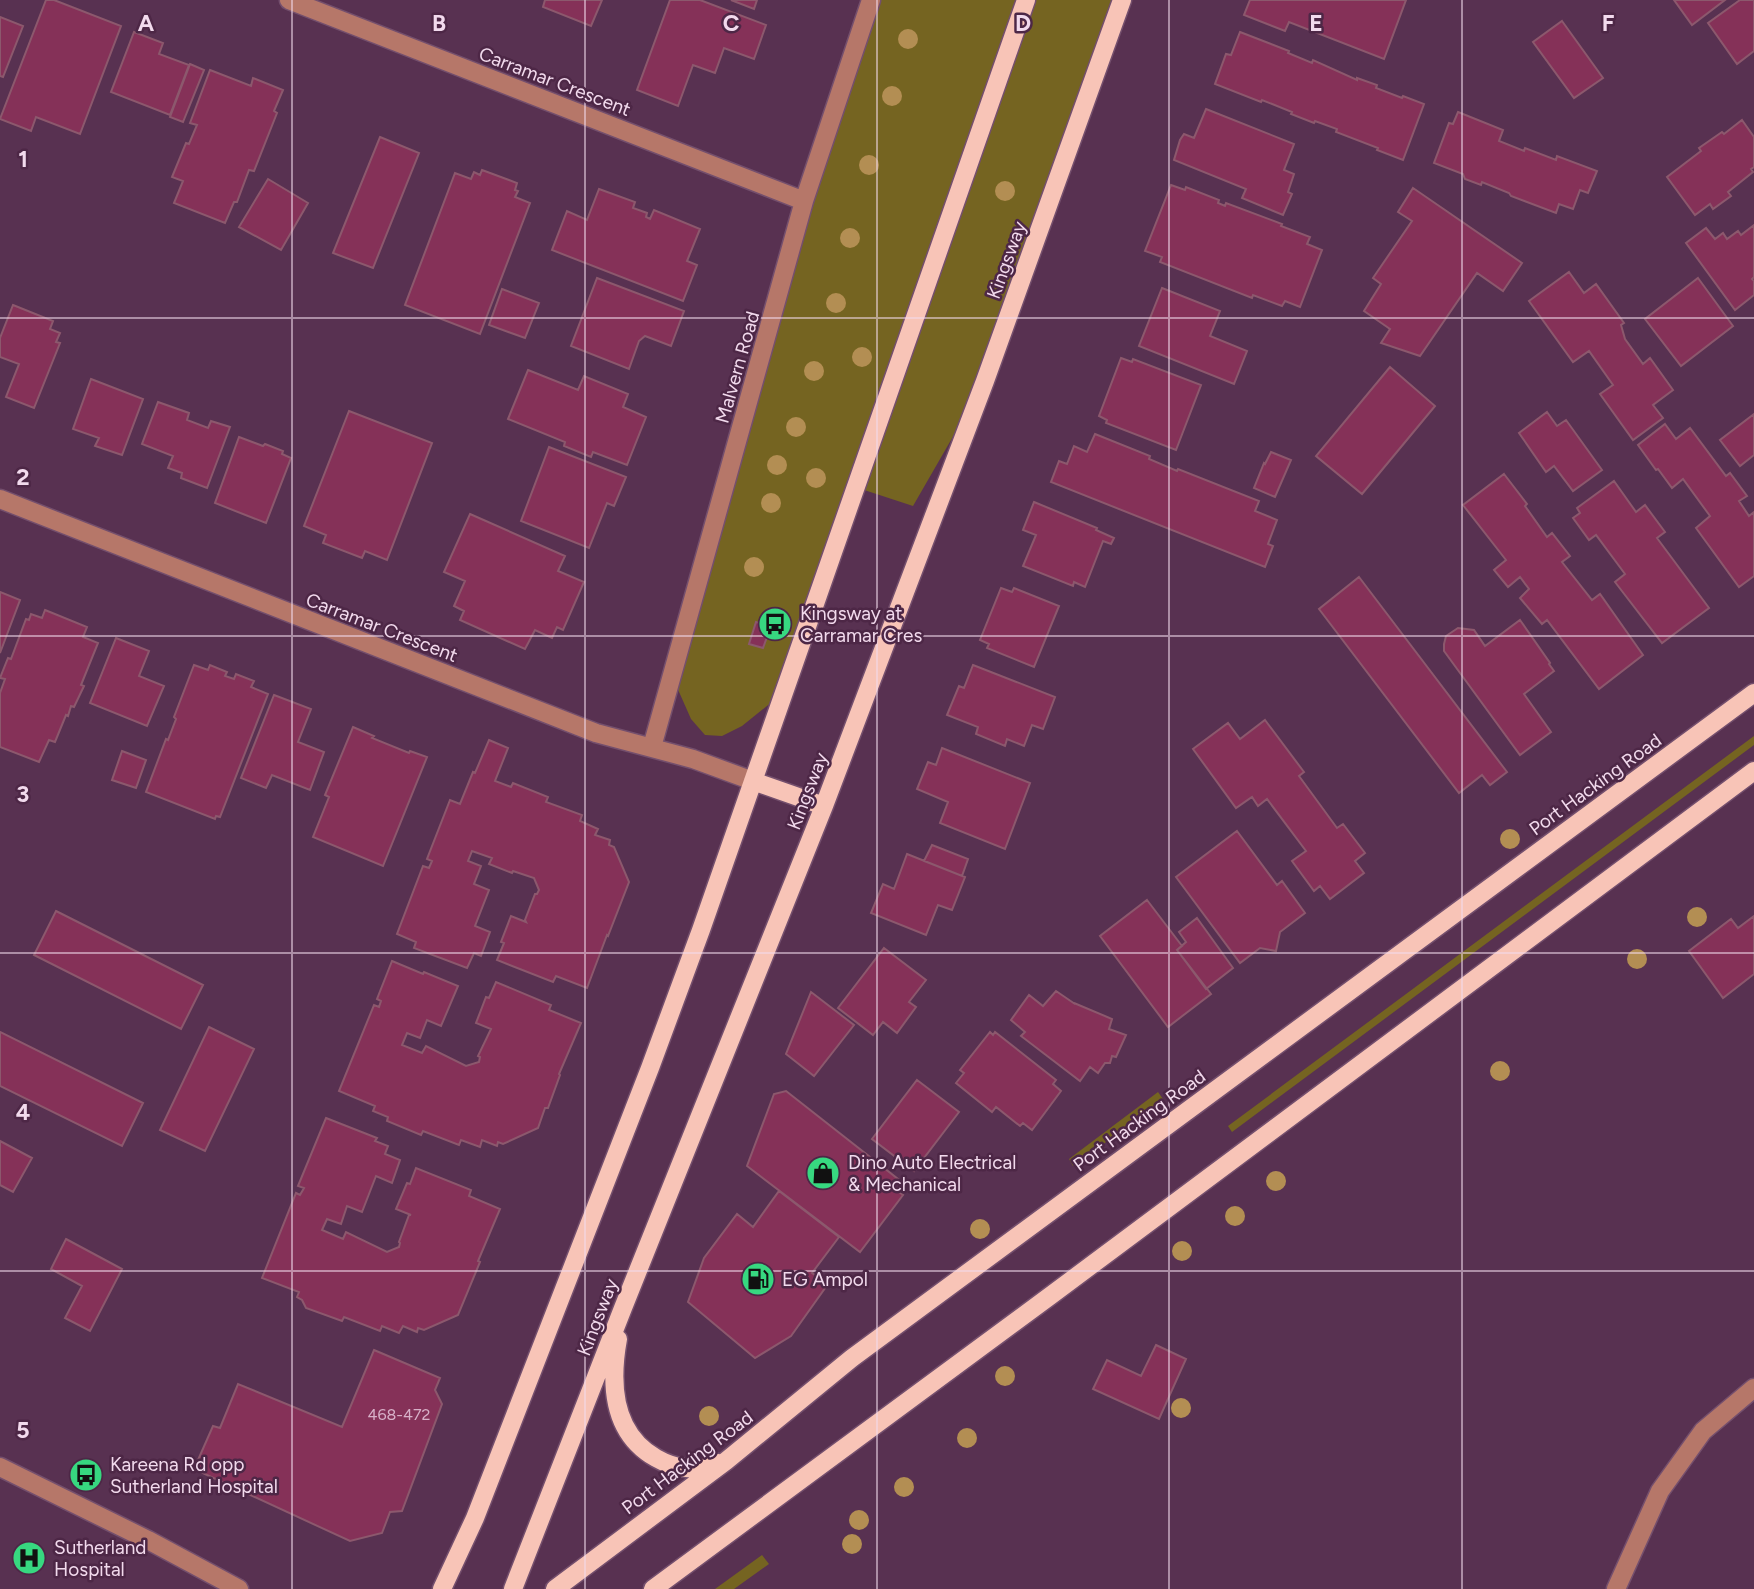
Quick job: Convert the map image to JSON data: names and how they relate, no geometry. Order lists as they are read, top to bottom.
{
  "streets": {
    "main road": ["Kingsway", "Port Hacking Road"],
    "street": ["Carramar Crescent", "Malvern Road"]
  },
  "crossings": [
    ["Carramar Crescent", "Malvern Road"]
  ],
  "places": {
    "bus stop": ["Kingsway at Carramar Cres", "Kareena Rd opp Sutherland Hospital"],
    "shop": ["Dino Auto Electrical & Mechanical"],
    "fuel station": ["EG Ampol"],
    "hospital": ["Sutherland Hospital"]
  },
  "house_numbers": ["468-472"],
  "grid": {
    "columns": [
      "A",
      "B",
      "C",
      "D",
      "E",
      "F"
    ],
    "rows": [
      "1",
      "2",
      "3",
      "4",
      "5"
    ]
  }
}
